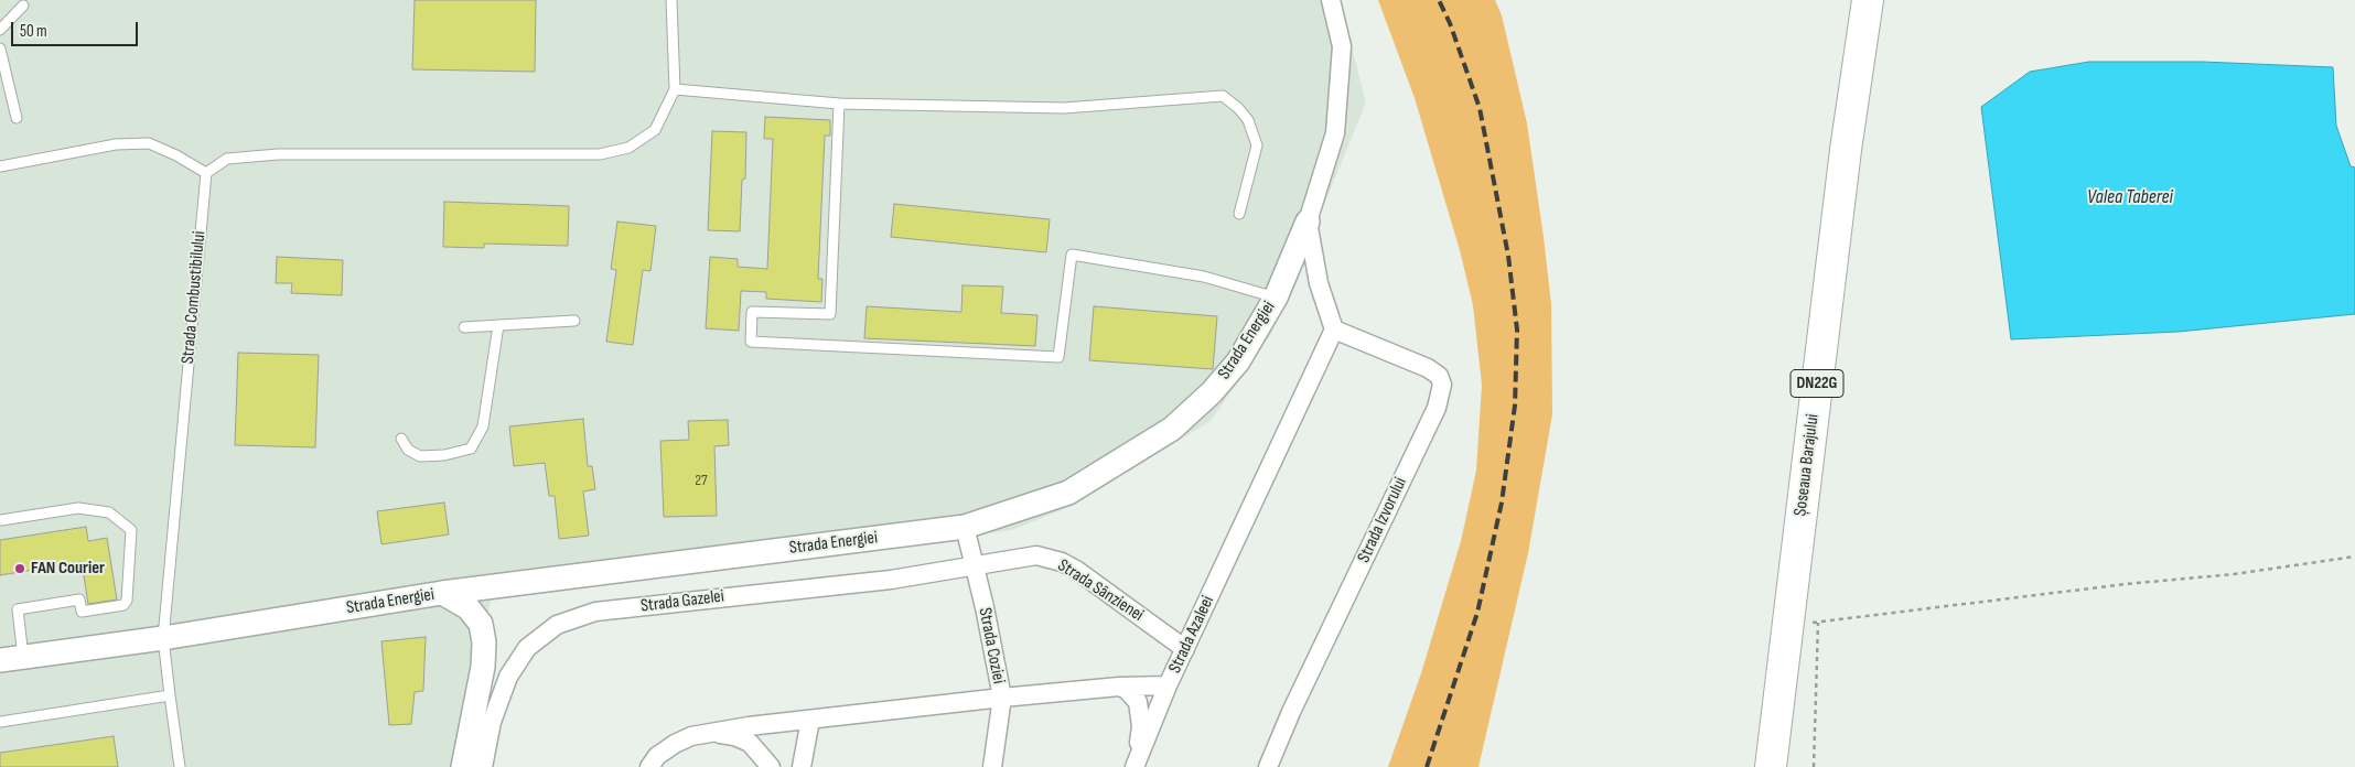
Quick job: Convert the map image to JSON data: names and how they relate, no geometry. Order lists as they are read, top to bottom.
{
  "streets": {
    "highway": ["DN22G", "Șoseaua Barajului"],
    "street": [
      "Strada Energiei",
      "Strada Izvorului",
      "Strada Sânzienei",
      "Strada Gazelei",
      "Strada Azaleei",
      "Strada Coziei"
    ],
    "lane": ["Strada Combustibilului"]
  },
  "crossings": [
    ["Strada Combustibilului", "Strada Energiei"],
    ["Strada Energiei", "Strada Coziei"],
    ["Strada Izvorului", "Strada Azaleei"],
    ["Strada Sânzienei", "Strada Gazelei"],
    ["Strada Sânzienei", "Strada Azaleei"],
    ["Strada Sânzienei", "Strada Coziei"],
    ["Strada Gazelei", "Strada Coziei"],
    ["Strada Azaleei", "Strada Coziei"]
  ],
  "water": ["Valea Taberei"],
  "places": ["FAN Courier"],
  "house_numbers": ["27"],
  "scale_bar": "50 m"
}
